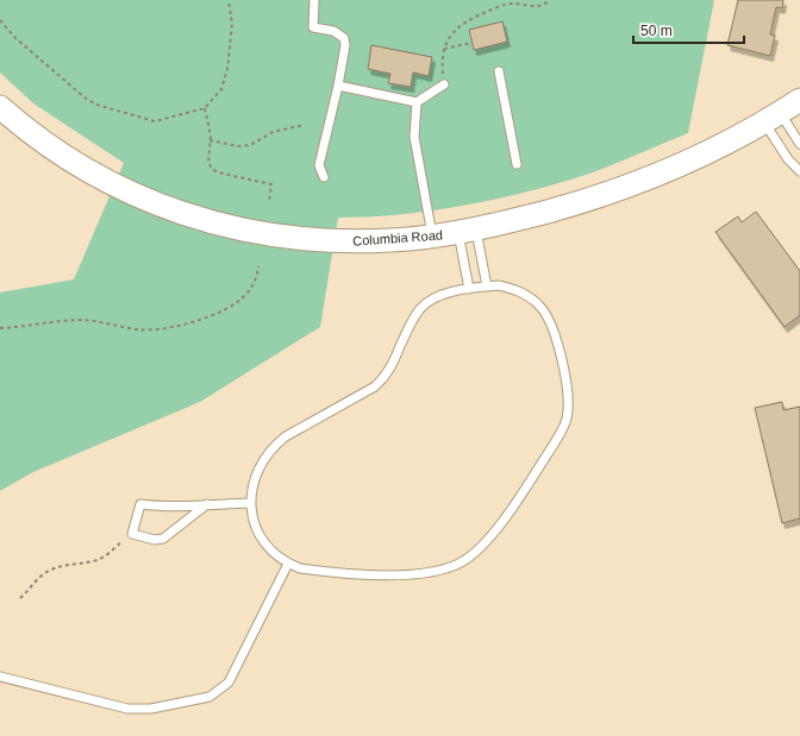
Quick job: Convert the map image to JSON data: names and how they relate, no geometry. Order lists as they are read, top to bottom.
{
  "streets": {
    "main road": ["Columbia Road"]
  },
  "scale_bar": "50 m"
}
